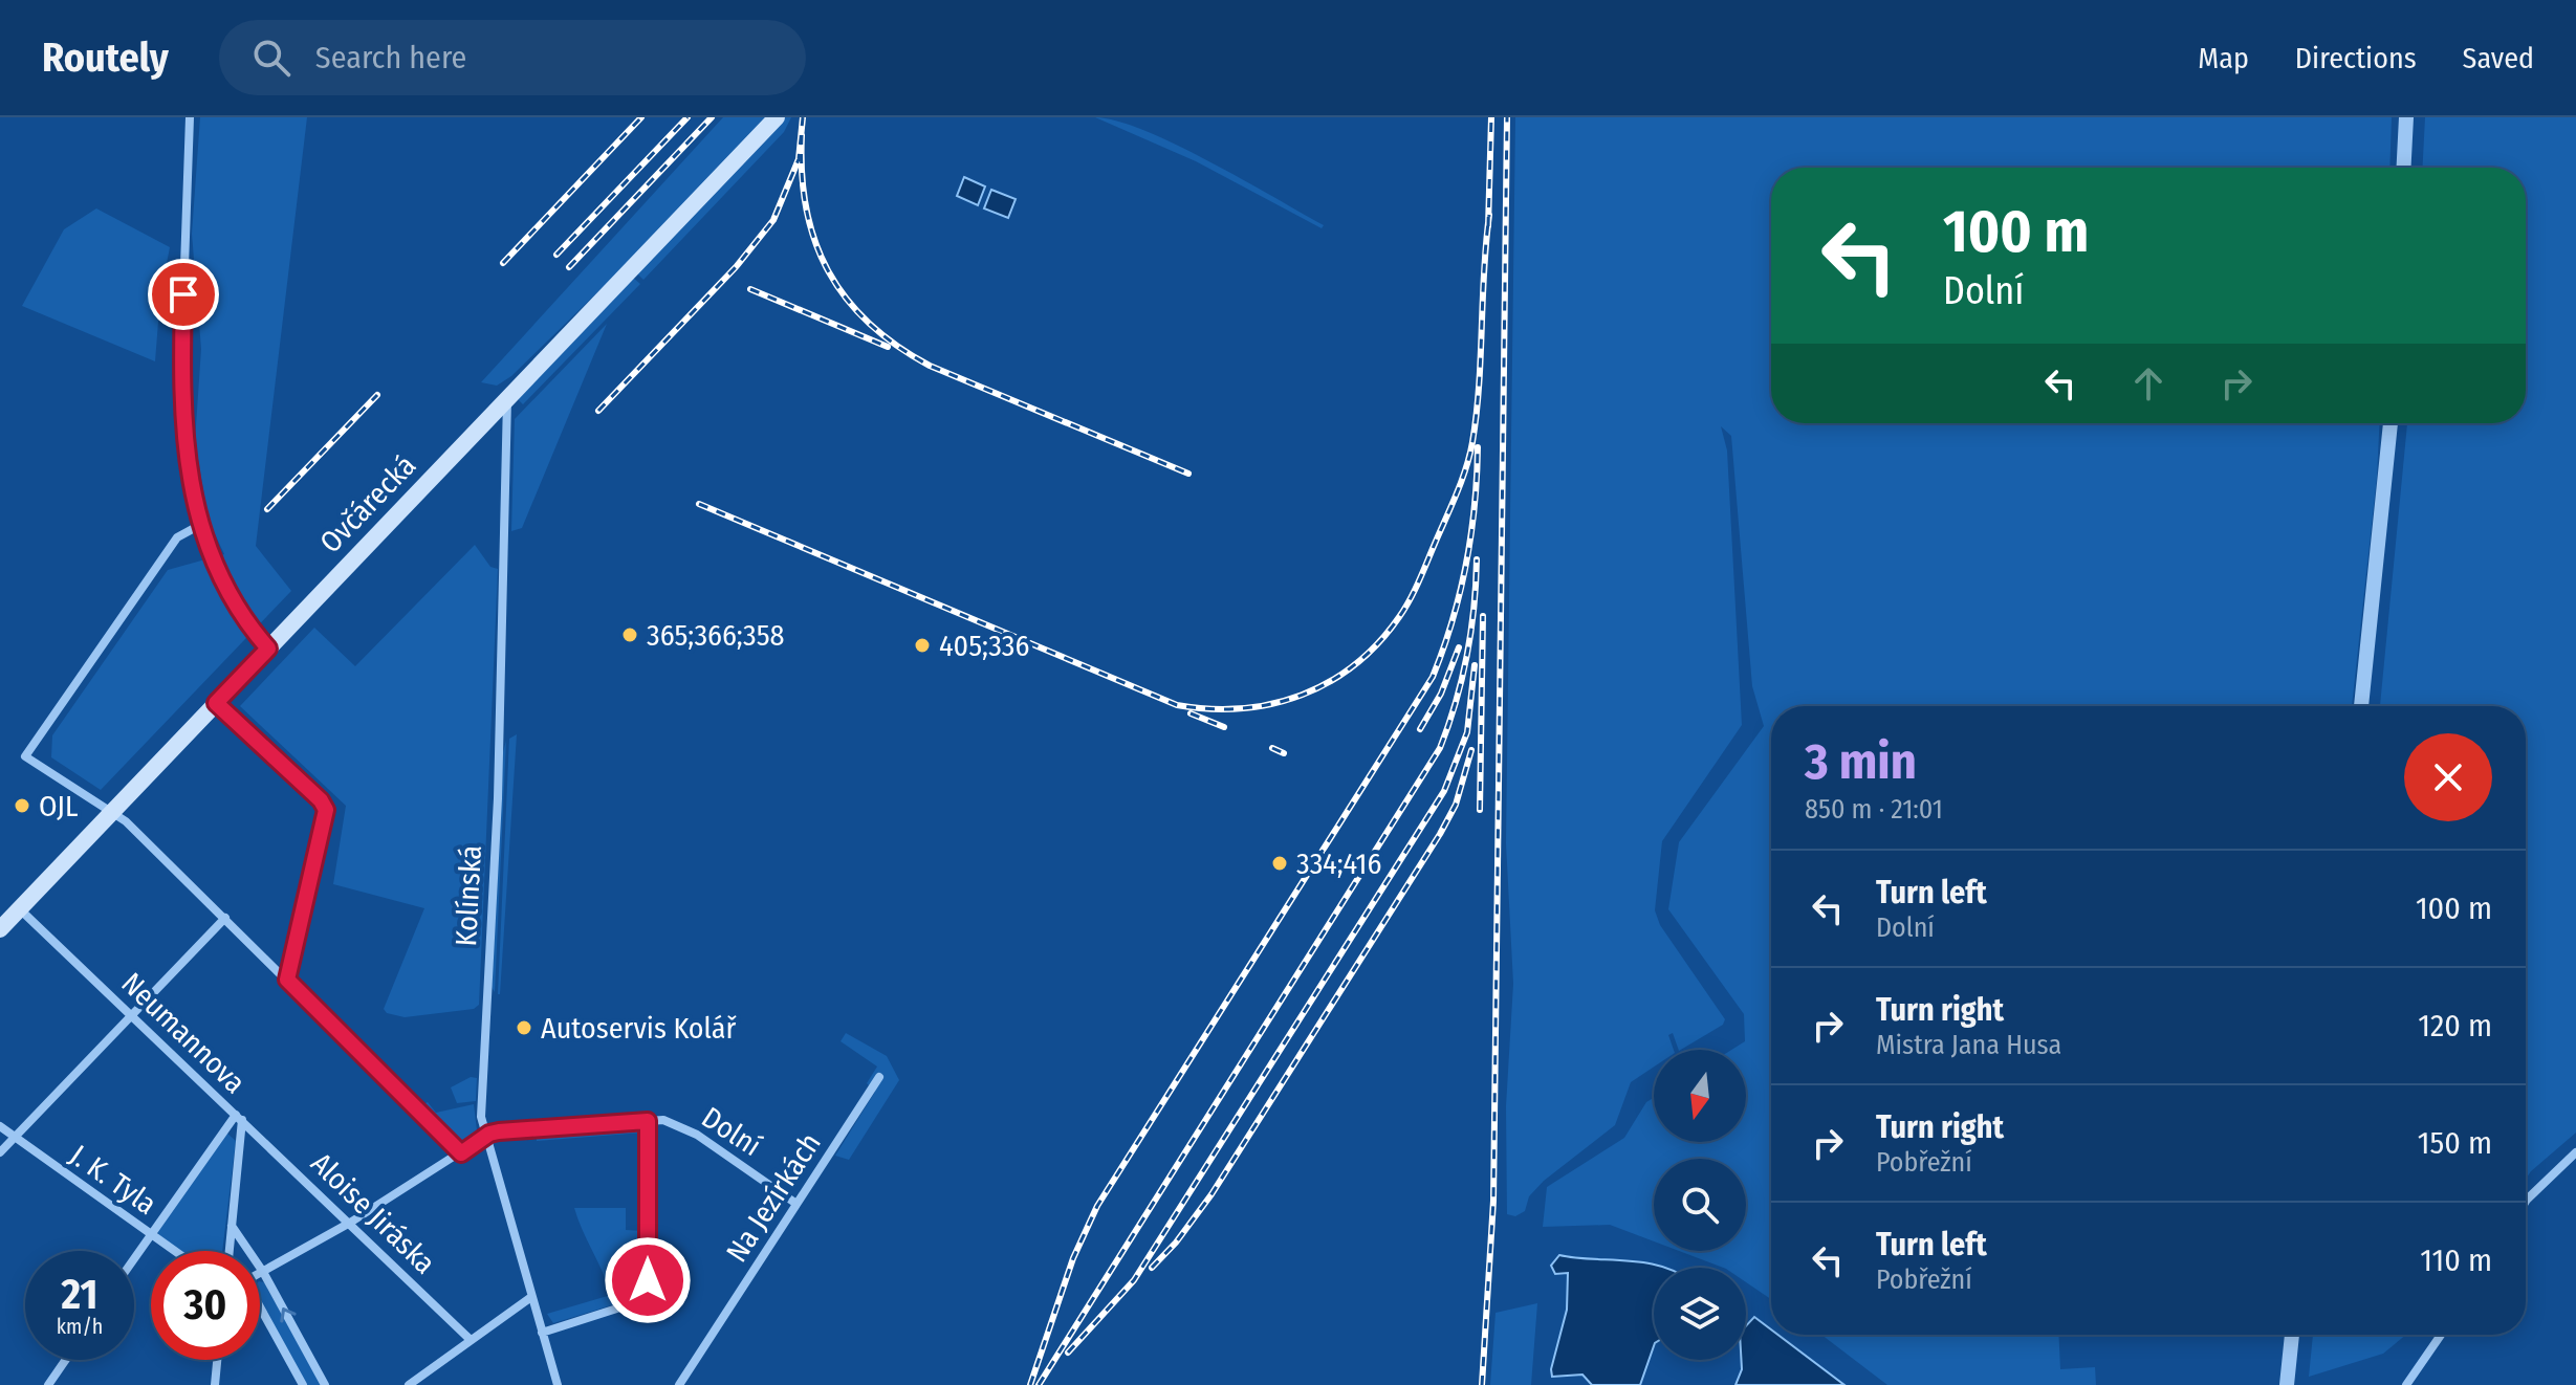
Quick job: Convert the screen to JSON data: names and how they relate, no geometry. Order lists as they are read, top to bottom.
{
  "streets": {
    "main road": ["Ovčárecká"],
    "street": [
      "Kolínská",
      "Neumannova",
      "Dolní",
      "J. K. Tyla",
      "Na Jezírkách",
      "Aloise Jiráska"
    ]
  },
  "crossings": [
    ["Ovčárecká", "Kolínská"],
    ["Ovčárecká", "Neumannova"],
    ["Kolínská", "Dolní"],
    ["Neumannova", "Aloise Jiráska"],
    ["Dolní", "Na Jezírkách"]
  ],
  "places": [
    "365;366;358",
    "405;336",
    "OJL",
    "334;416",
    "Autoservis Kolář"
  ],
  "north": "bottom",
  "page": {
    "header": "Routely",
    "search": "Search here",
    "nav": ["Map", "Directions", "Saved"],
    "turn": ["100 m", "Dolní"],
    "heading": ["3 min", "850 m · 21:01"],
    "list": [
      {
        "name": "Turn left",
        "note": "Dolní",
        "value": "100 m"
      },
      {
        "name": "Turn right",
        "note": "Mistra Jana Husa",
        "value": "120 m"
      },
      {
        "name": "Turn right",
        "note": "Pobřežní",
        "value": "150 m"
      },
      {
        "name": "Turn left",
        "note": "Pobřežní",
        "value": "110 m"
      }
    ],
    "speed": "21 km/h",
    "limit": "30"
  }
}
